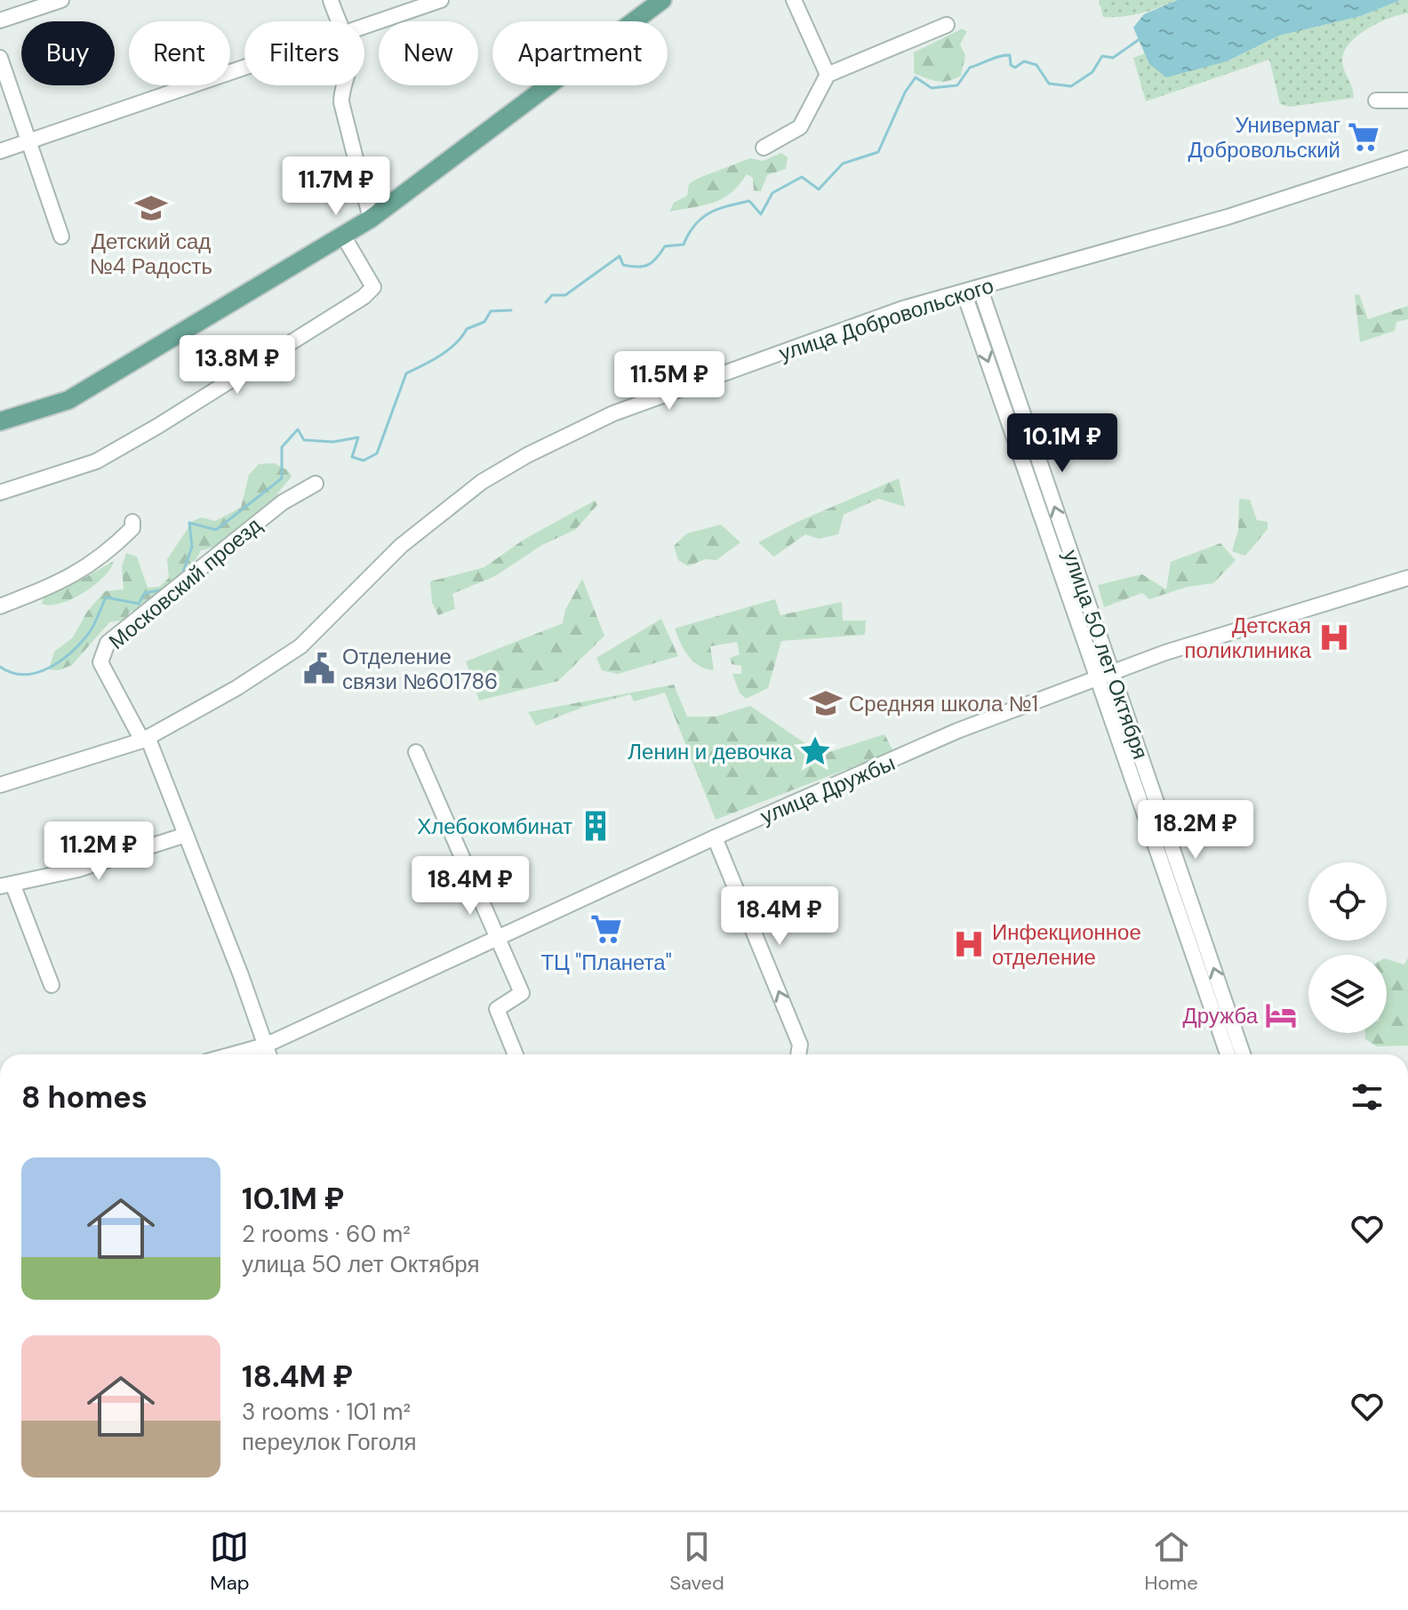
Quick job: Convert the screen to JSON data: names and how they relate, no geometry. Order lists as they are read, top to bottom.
{
  "streets": {
    "street": [
      "улица Добровольского",
      "Московский проезд",
      "улица 50 лет Октября",
      "улица Дружбы"
    ]
  },
  "crossings": [
    ["улица Добровольского", "Московский проезд"],
    ["улица Добровольского", "улица 50 лет Октября"],
    ["Московский проезд", "улица Дружбы"],
    ["улица 50 лет Октября", "улица Дружбы"]
  ],
  "places": {
    "supermarket": ["Универмаг Добровольский", "ТЦ \"Планета\""],
    "school or university": ["Детский сад №4 Радость", "Средняя школа №1"],
    "hospital": ["Детская поликлиника", "Инфекционное отделение"],
    "public building": ["Отделение связи №601786"],
    "place": ["Ленин и девочка"],
    "building": ["Хлебокомбинат"],
    "hotel": ["Дружба"]
  },
  "page": {
    "chip": [
      "Buy",
      "Rent",
      "Filters",
      "New",
      "Apartment"
    ],
    "price": [
      "11.7M ₽",
      "13.8M ₽",
      "11.5M ₽",
      "10.1M ₽",
      "18.2M ₽",
      "11.2M ₽",
      "18.4M ₽",
      "18.4M ₽"
    ],
    "heading": "8 homes",
    "list": [
      {
        "name": "10.1M ₽",
        "note": "2 rooms · 60 m² · улица 50 лет Октября"
      },
      {
        "name": "18.4M ₽",
        "note": "3 rooms · 101 m² · переулок Гоголя"
      }
    ],
    "tabs": ["Map", "Saved", "Home"]
  }
}
